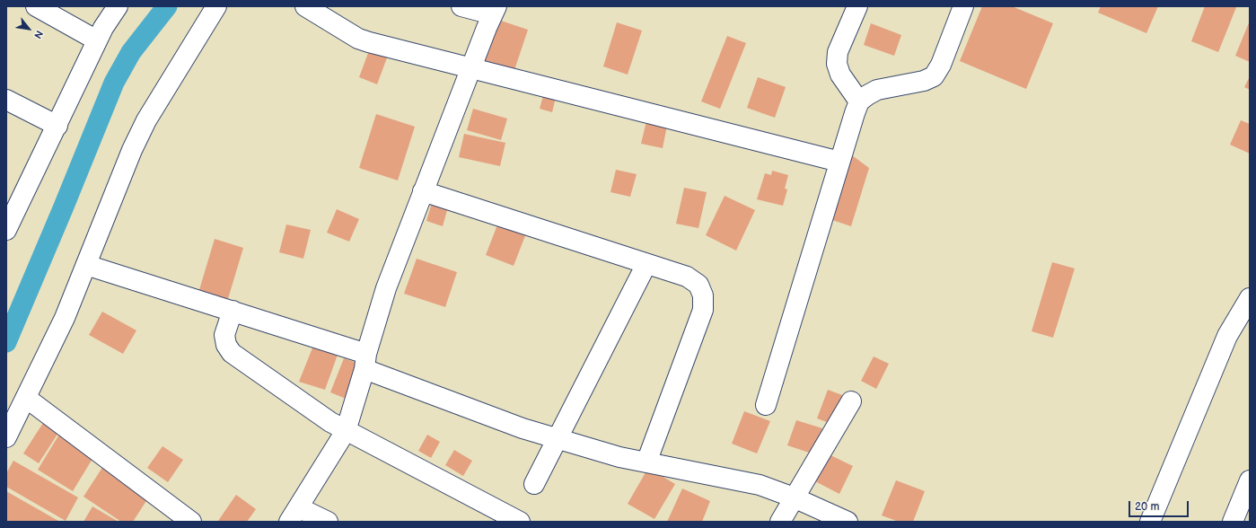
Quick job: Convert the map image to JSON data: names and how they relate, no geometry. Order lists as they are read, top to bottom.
{
  "scale_bar": "20 m",
  "north": "bottom right"
}
